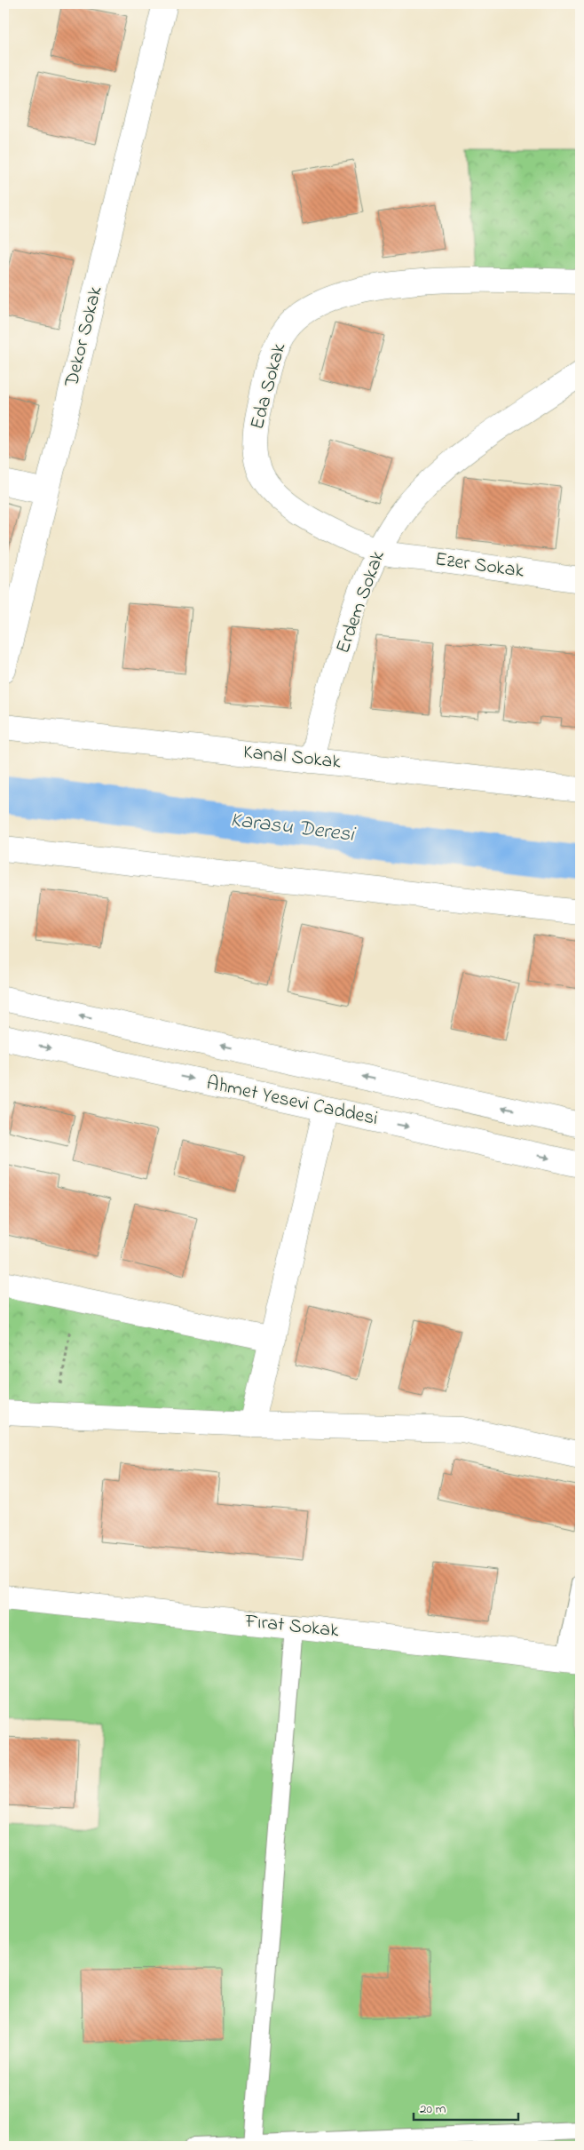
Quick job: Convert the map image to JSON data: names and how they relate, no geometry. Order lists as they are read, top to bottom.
{
  "streets": {
    "main road": [
      "Dekor Sokak",
      "Eda Sokak",
      "Ezer Sokak",
      "Erdem Sokak",
      "Kanal Sokak",
      "Ahmet Yesevi Caddesi",
      "Fırat Sokak"
    ]
  },
  "crossings": [
    ["Eda Sokak", "Ezer Sokak"],
    ["Eda Sokak", "Erdem Sokak"],
    ["Ezer Sokak", "Erdem Sokak"],
    ["Erdem Sokak", "Kanal Sokak"]
  ],
  "water": ["Karasu Deresi"],
  "scale_bar": "20 m"
}
